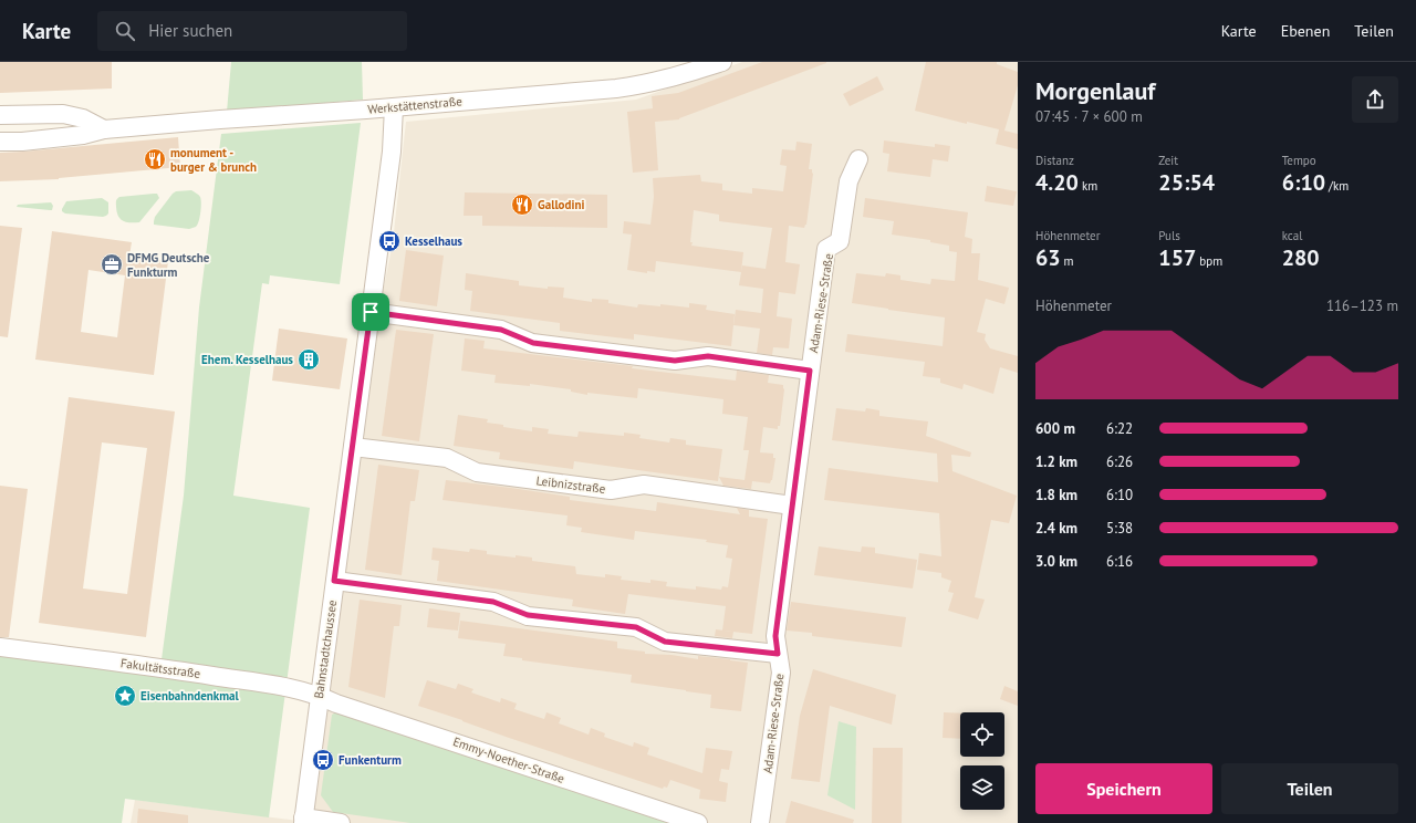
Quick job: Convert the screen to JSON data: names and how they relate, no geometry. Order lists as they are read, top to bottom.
{
  "streets": {
    "street": [
      "Werkstättenstraße",
      "Adam-Riese-Straße",
      "Leibnizstraße",
      "Bahnstadtchaussee",
      "Fakultätsstraße",
      "Emmy-Noether-Straße"
    ]
  },
  "crossings": [
    ["Werkstättenstraße", "Bahnstadtchaussee"],
    ["Adam-Riese-Straße", "Leibnizstraße"],
    ["Leibnizstraße", "Bahnstadtchaussee"],
    ["Bahnstadtchaussee", "Fakultätsstraße"],
    ["Bahnstadtchaussee", "Emmy-Noether-Straße"],
    ["Fakultätsstraße", "Emmy-Noether-Straße"]
  ],
  "places": {
    "restaurant": ["monument - burger & brunch", "Gallodini"],
    "bus stop": ["Kesselhaus", "Funkenturm"],
    "office": ["DFMG Deutsche Funkturm"],
    "building": ["Ehem. Kesselhaus"],
    "place": ["Eisenbahndenkmal"]
  },
  "page": {
    "header": "Karte",
    "search": "Hier suchen",
    "nav": ["Karte", "Ebenen", "Teilen"],
    "heading": ["Morgenlauf", "07:45 · 7 × 600 m"],
    "stats": [
      ["Distanz", "4.20 km"],
      ["Zeit", "25:54"],
      ["Tempo", "6:10 /km"],
      ["Höhenmeter", "63 m"],
      ["Puls", "157 bpm"],
      ["kcal", "280"]
    ],
    "chart": ["Höhenmeter", "116–123 m"],
    "list": [
      {
        "name": "600 m",
        "note": "6:22"
      },
      {
        "name": "1.2 km",
        "note": "6:26"
      },
      {
        "name": "1.8 km",
        "note": "6:10"
      },
      {
        "name": "2.4 km",
        "note": "5:38"
      },
      {
        "name": "3.0 km",
        "note": "6:16"
      }
    ],
    "buttons": ["Speichern", "Teilen"]
  }
}
